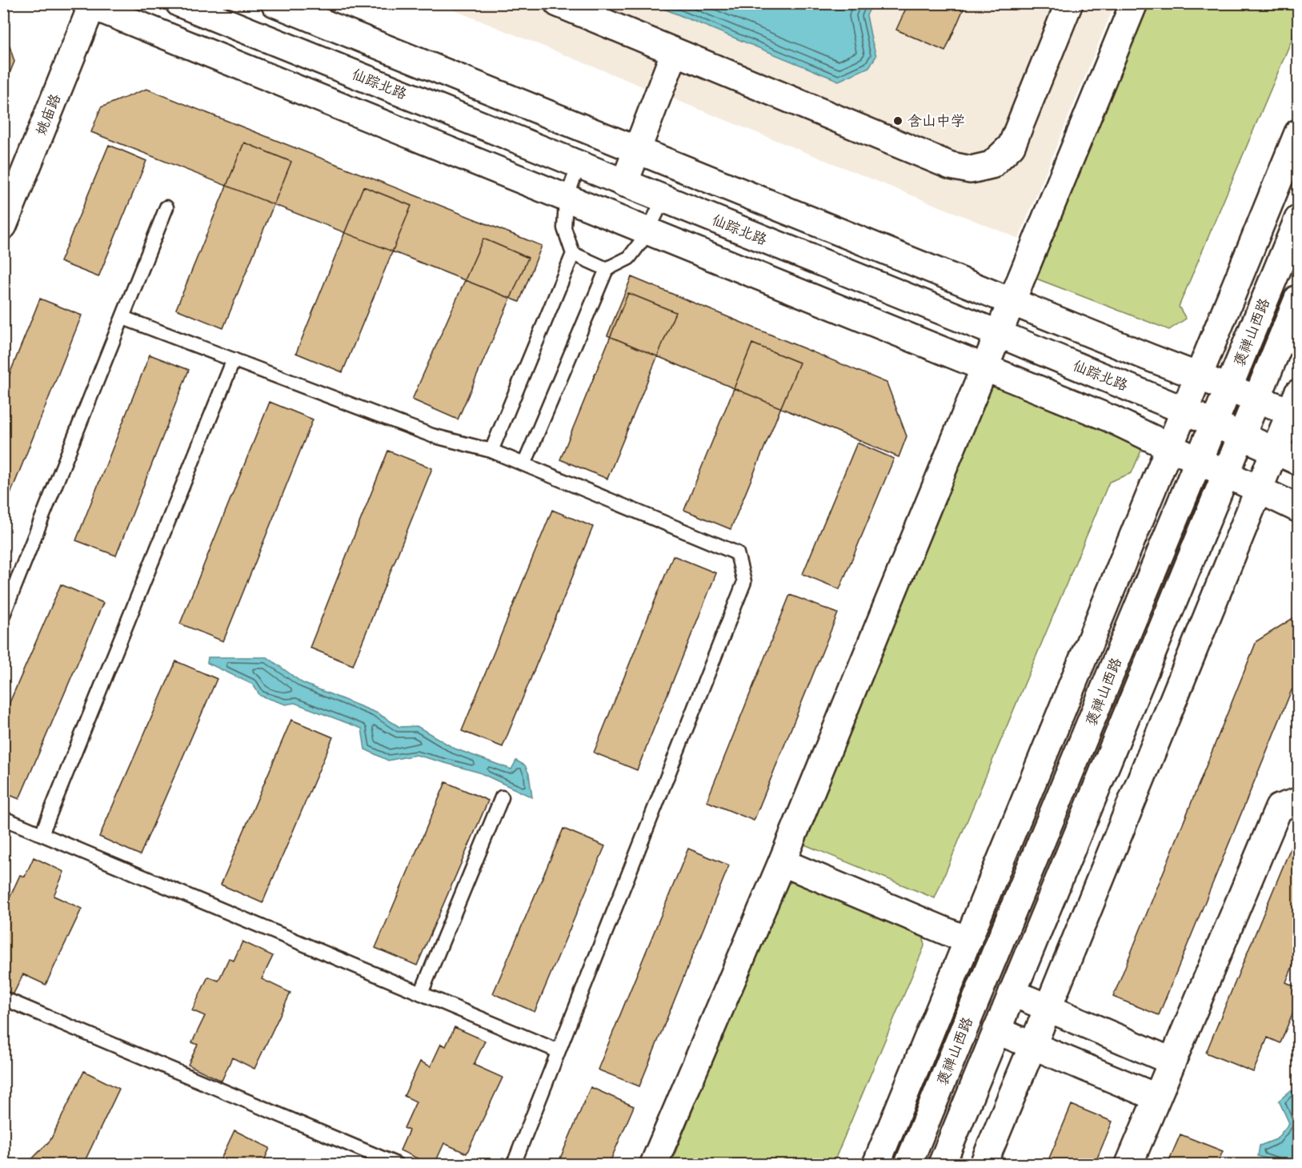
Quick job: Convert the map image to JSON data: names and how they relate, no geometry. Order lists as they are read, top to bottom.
{
  "streets": {
    "street": ["仙踪北路", "姚庙路", "褒禅山西路"]
  },
  "crossings": [
    ["仙踪北路", "褒禅山西路"]
  ],
  "places": ["含山中学"]
}
